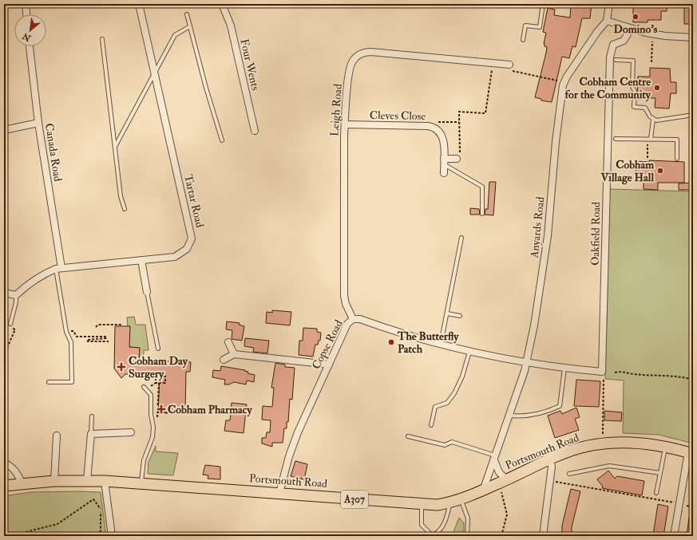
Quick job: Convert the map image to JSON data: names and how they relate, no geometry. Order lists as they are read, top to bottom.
{
  "streets": {
    "main road": ["Portsmouth Road", "A307"],
    "street": [
      "Four Wents",
      "Leigh Road",
      "Cleves Close",
      "Canada Road",
      "Tartar Road",
      "Anyards Road",
      "Oakfield Road",
      "Copse Road"
    ]
  },
  "crossings": [
    ["Leigh Road", "Cleves Close"],
    ["Leigh Road", "Copse Road"],
    ["Canada Road", "Tartar Road"],
    ["Anyards Road", "Copse Road"],
    ["Anyards Road", "Portsmouth Road"],
    ["Copse Road", "Portsmouth Road"]
  ],
  "places": {
    "other": [
      "Domino's",
      "Cobham Centre for the Community",
      "Cobham Village Hall",
      "The Butterfly Patch"
    ],
    "health": ["Cobham Day Surgery", "Cobham Pharmacy"]
  },
  "north": "bottom left"
}
